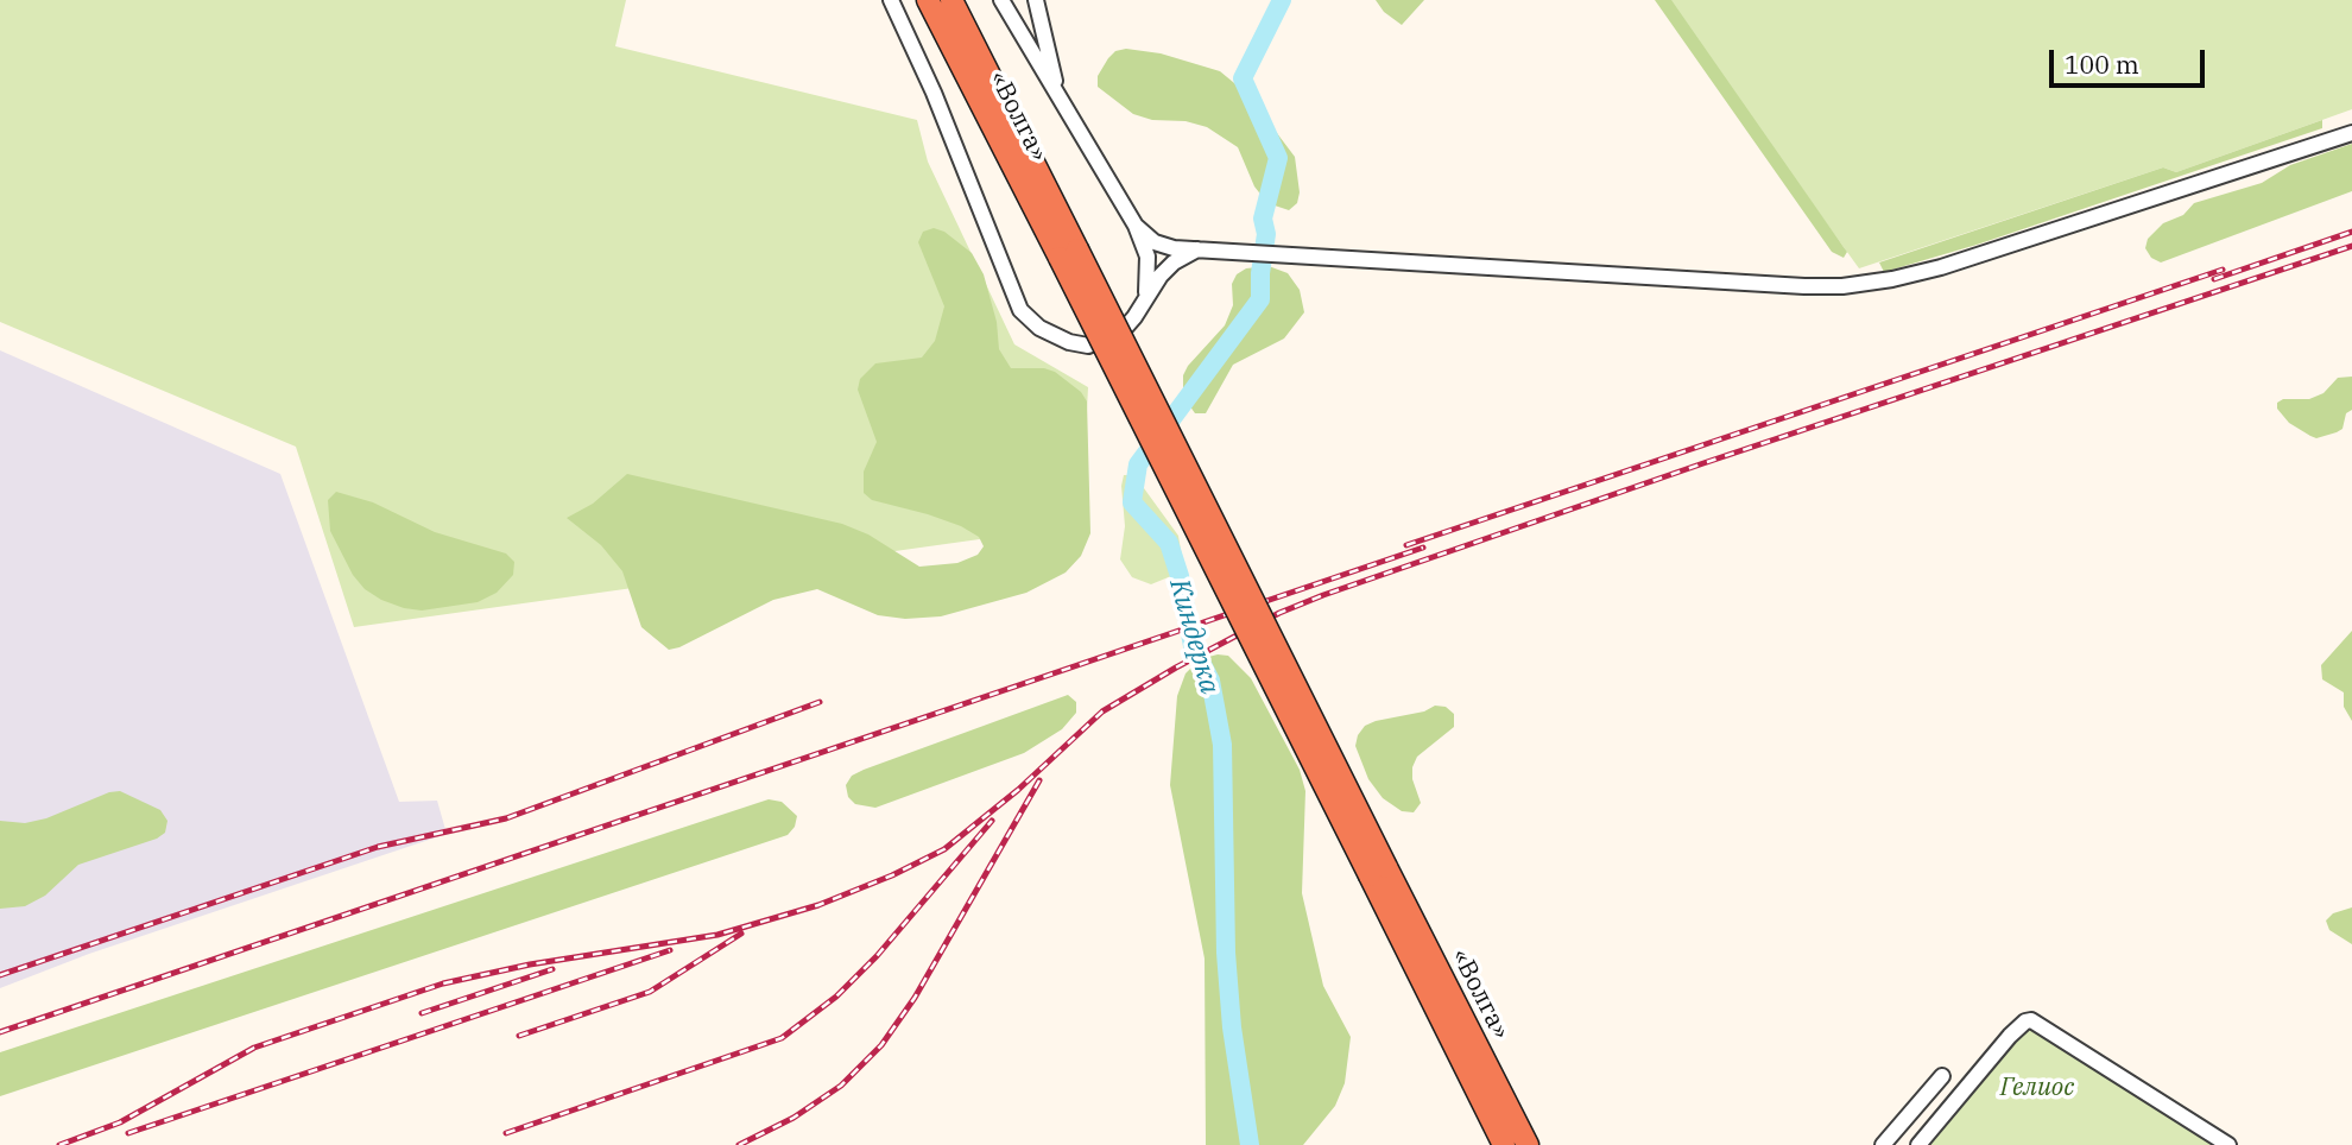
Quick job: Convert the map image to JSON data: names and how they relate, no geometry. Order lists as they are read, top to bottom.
{
  "streets": {
    "highway": ["«Волга»"]
  },
  "water": ["Киндерка"],
  "parks": ["Гелиос"],
  "scale_bar": "100 m"
}
